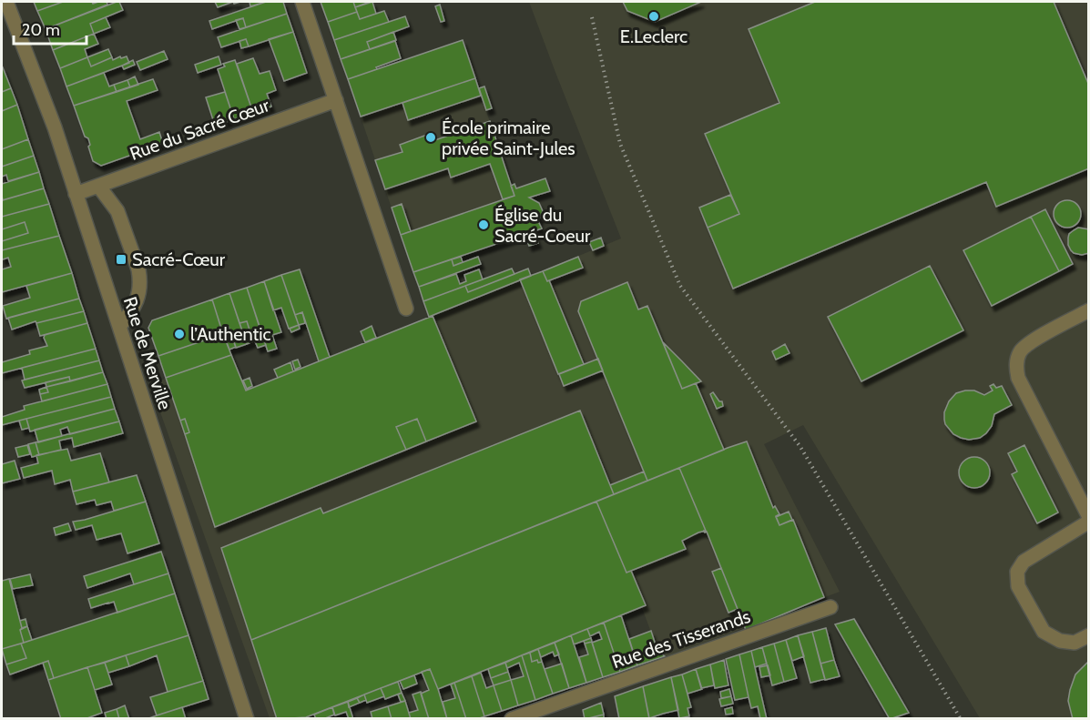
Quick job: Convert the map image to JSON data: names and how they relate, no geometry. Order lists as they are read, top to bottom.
{
  "streets": {
    "street": ["Rue du Sacré Cœur", "Rue de Merville", "Rue des Tisserands"]
  },
  "crossings": [
    ["Rue du Sacré Cœur", "Rue de Merville"]
  ],
  "places": {
    "other": [
      "E.Leclerc",
      "École primaire privée Saint-Jules",
      "Église du Sacré-Coeur",
      "l’Authentic"
    ],
    "transit": ["Sacré-Cœur"]
  },
  "scale_bar": "20 m"
}
